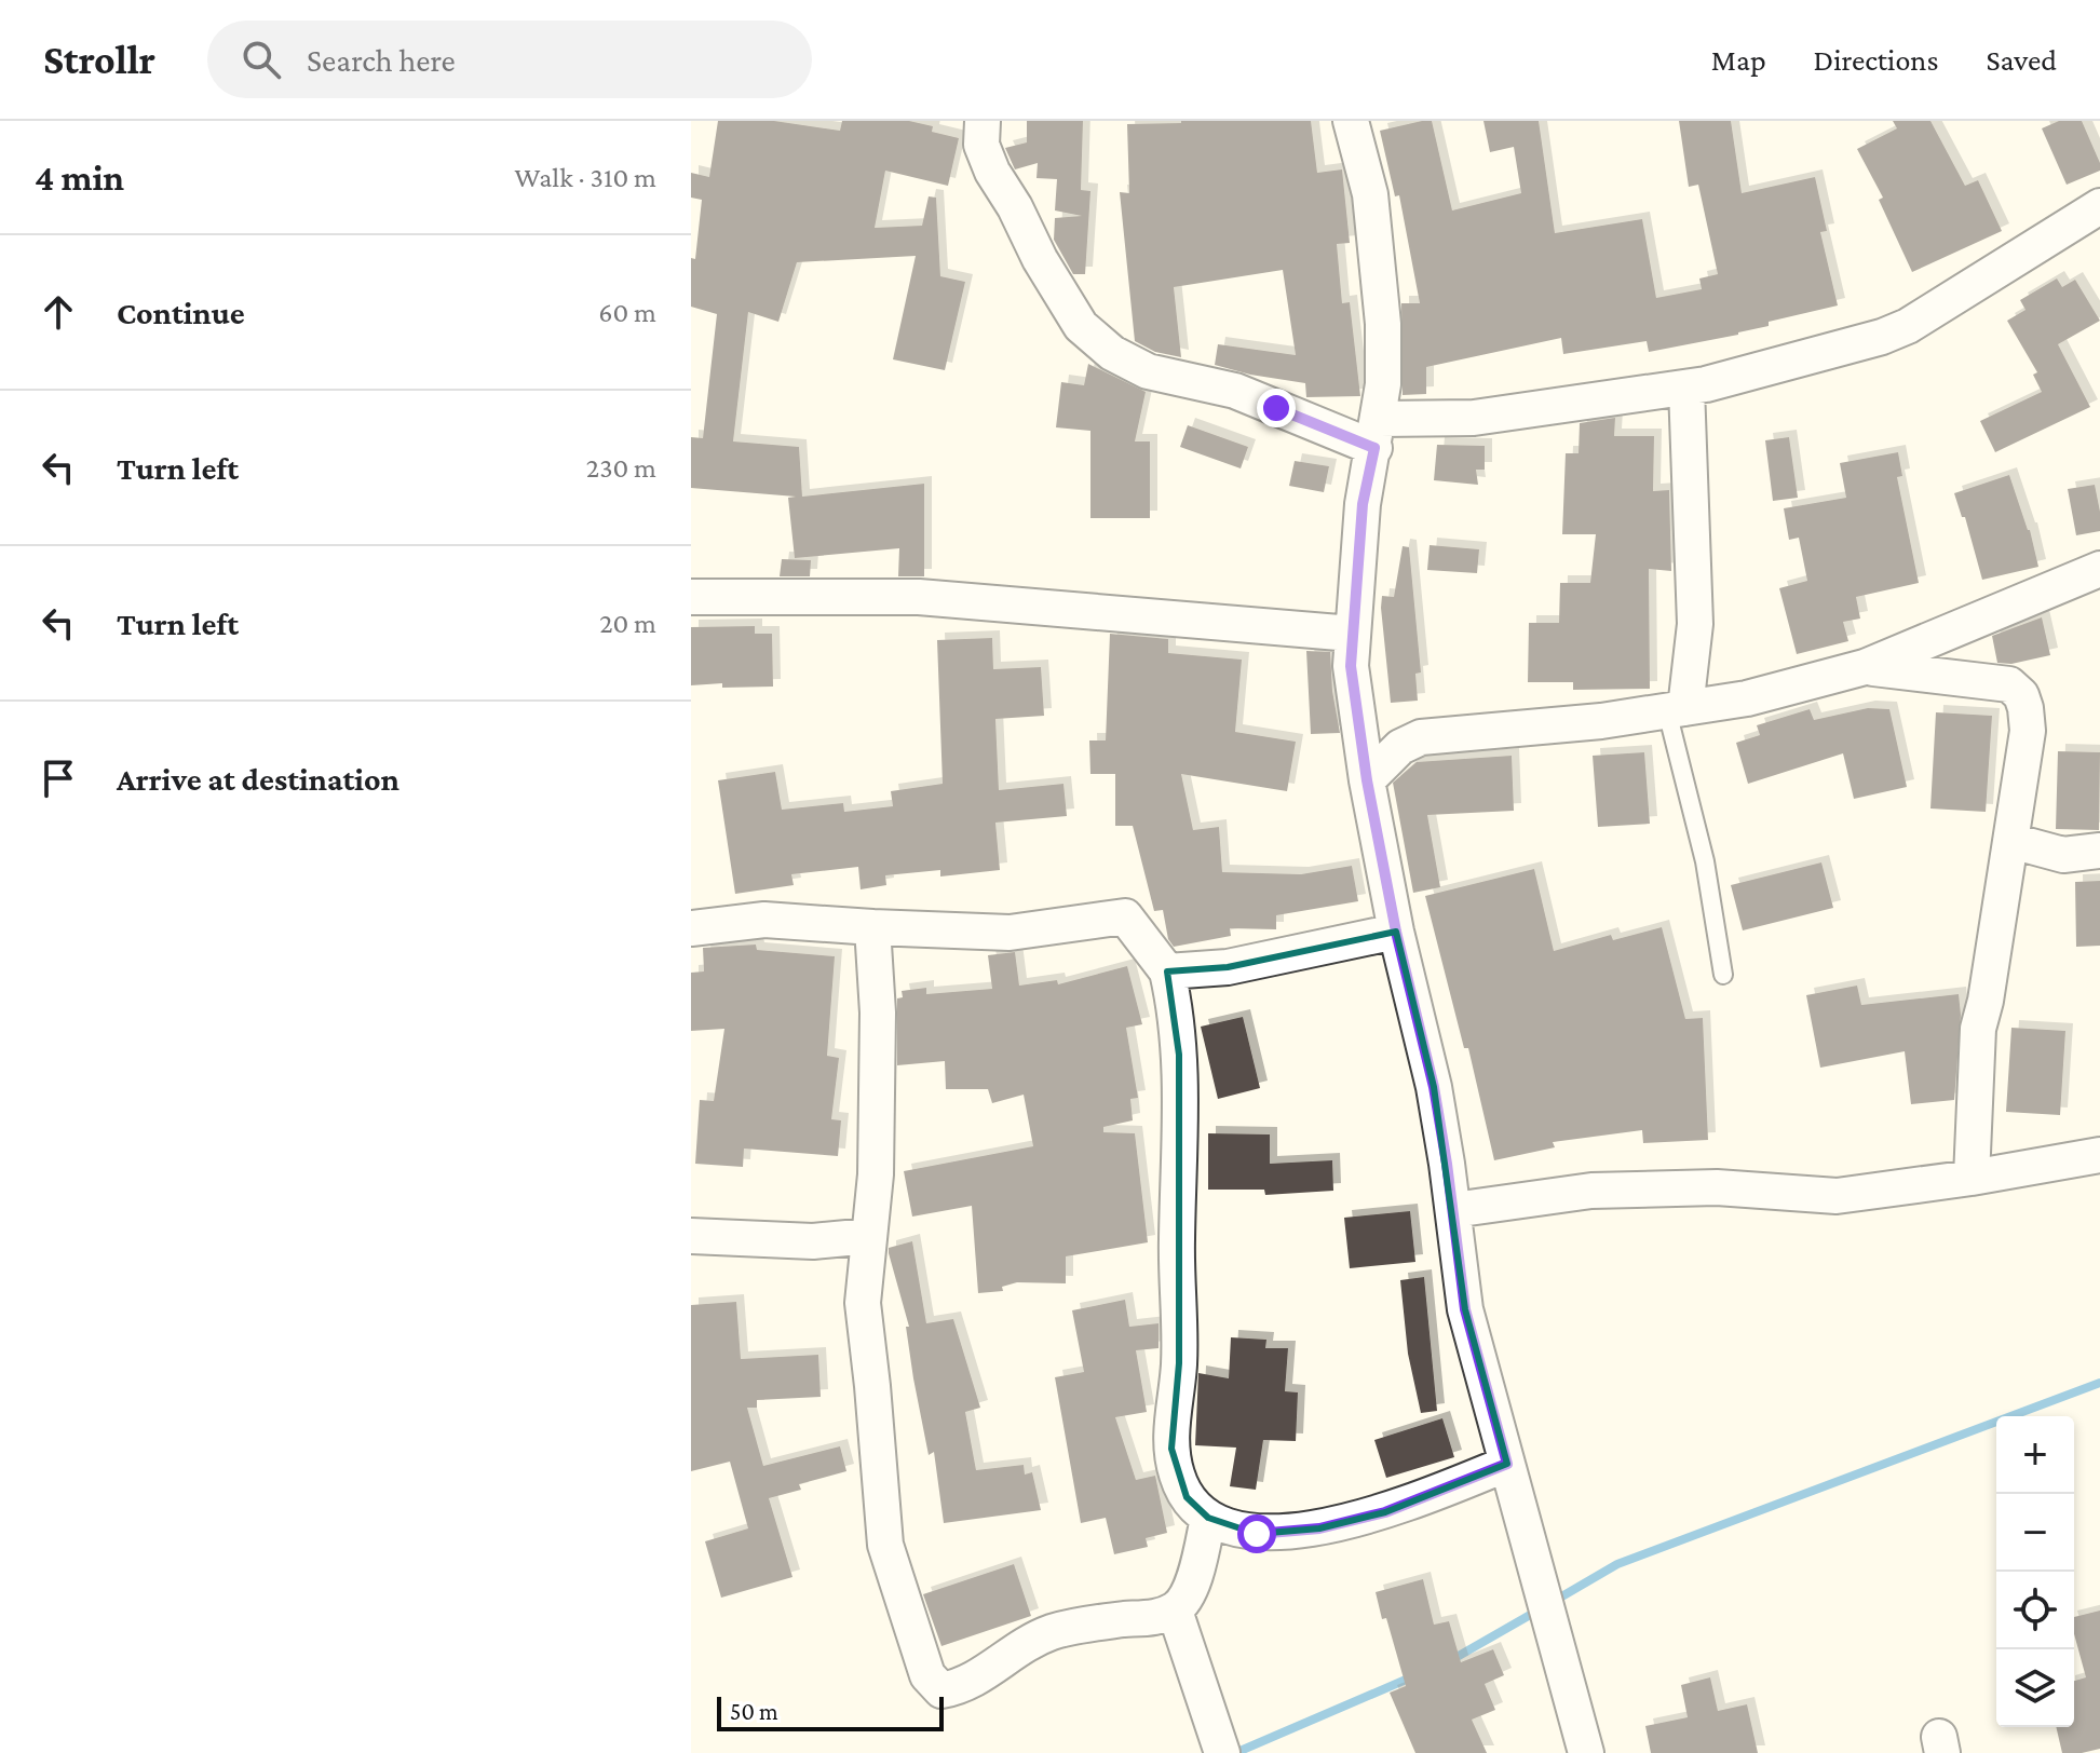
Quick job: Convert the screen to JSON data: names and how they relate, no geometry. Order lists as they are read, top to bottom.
{
  "scale_bar": "50 m",
  "page": {
    "header": "Strollr",
    "search": "Search here",
    "nav": ["Map", "Directions", "Saved"],
    "heading": ["4 min", "Walk · 310 m"],
    "list": [
      ["Continue", "60 m"],
      ["Turn left", "230 m"],
      ["Turn left", "20 m"],
      "Arrive at destination"
    ],
    "map_buttons": ["+", "−"],
    "scale": "50 m"
  }
}
